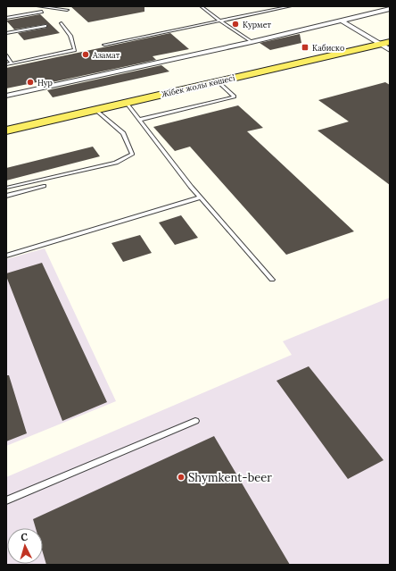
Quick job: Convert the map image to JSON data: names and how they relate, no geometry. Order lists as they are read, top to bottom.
{
  "streets": {
    "main road": ["Жібек жолы көшесі"]
  },
  "places": {
    "other": [
      "Курмет",
      "Азамат",
      "Нур",
      "Shymkent-beer"
    ],
    "transit": ["Кабиско"]
  },
  "north": "top"
}
